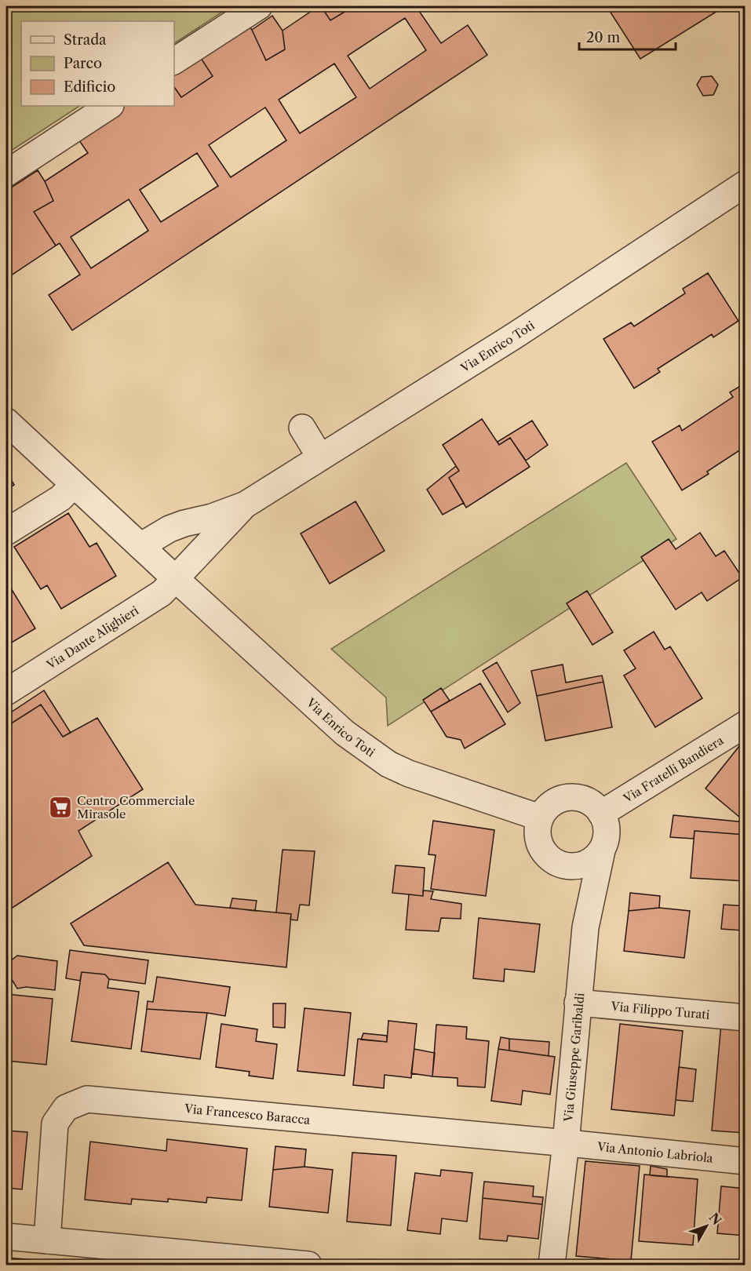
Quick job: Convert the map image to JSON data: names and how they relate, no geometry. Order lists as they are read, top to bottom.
{
  "streets": {
    "street": [
      "Via Enrico Toti",
      "Via Dante Alighieri",
      "Via Fratelli Bandiera",
      "Via Filippo Turati",
      "Via Giuseppe Garibaldi",
      "Via Francesco Baracca",
      "Via Antonio Labriola"
    ]
  },
  "crossings": [
    ["Via Enrico Toti", "Via Dante Alighieri"],
    ["Via Enrico Toti", "Via Fratelli Bandiera"],
    ["Via Enrico Toti", "Via Giuseppe Garibaldi"],
    ["Via Fratelli Bandiera", "Via Giuseppe Garibaldi"],
    ["Via Filippo Turati", "Via Giuseppe Garibaldi"],
    ["Via Giuseppe Garibaldi", "Via Francesco Baracca"],
    ["Via Giuseppe Garibaldi", "Via Antonio Labriola"],
    ["Via Francesco Baracca", "Via Antonio Labriola"]
  ],
  "places": {
    "supermarket": ["Centro Commerciale Mirasole"]
  },
  "legend": ["Strada", "Parco", "Edificio"],
  "scale_bar": "20 m",
  "north": "top right"
}
